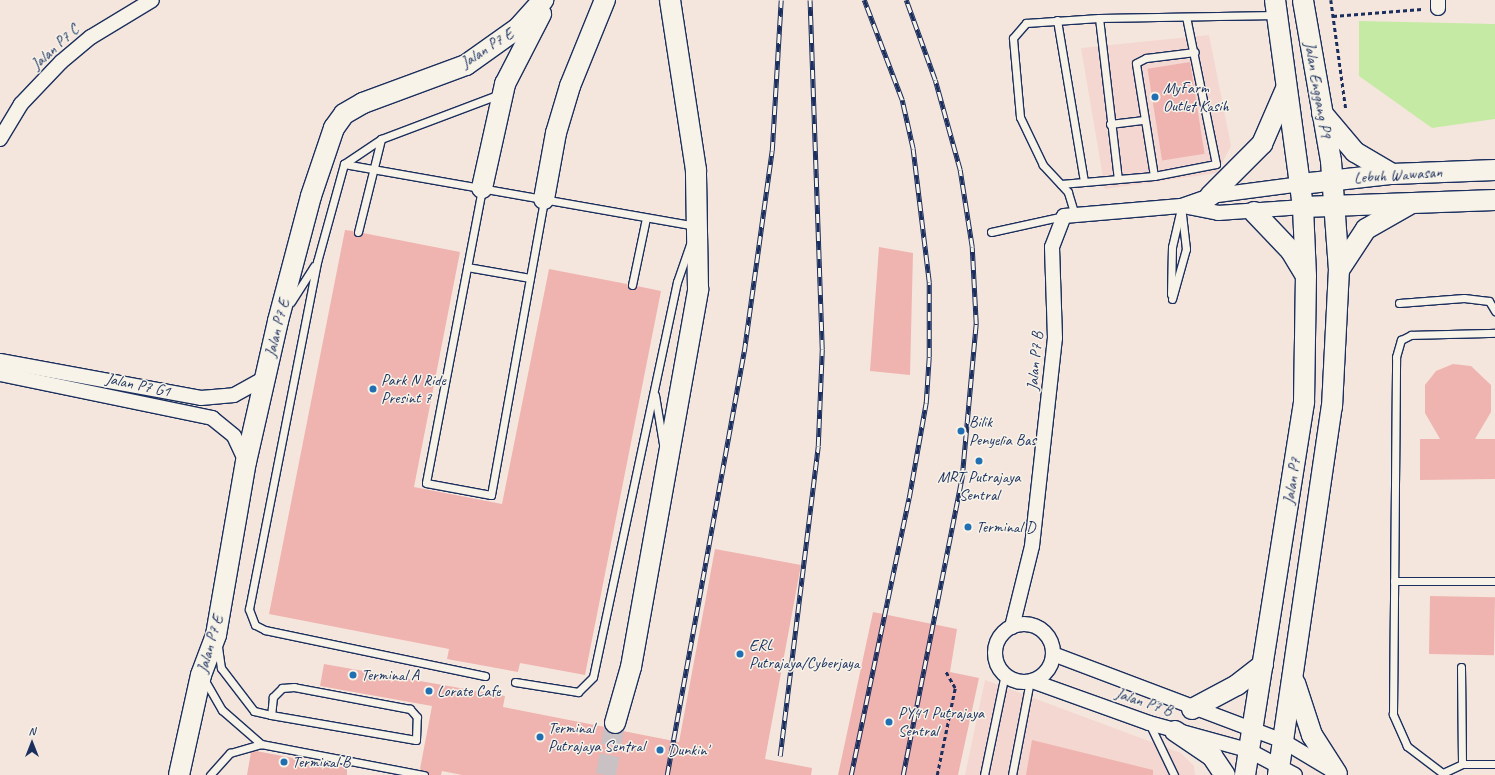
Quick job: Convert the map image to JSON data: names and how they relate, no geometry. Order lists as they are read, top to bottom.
{
  "streets": {
    "main road": [
      "Jalan P7 E",
      "Jalan Enggang P9",
      "Lebuh Wawasan",
      "Jalan P7"
    ],
    "street": ["Jalan P7 C", "Jalan P7 B", "Jalan P7 G1"]
  },
  "crossings": [
    ["Jalan P7 E", "Jalan P7 G1"],
    ["Jalan Enggang P9", "Lebuh Wawasan"],
    ["Jalan Enggang P9", "Jalan P7"],
    ["Lebuh Wawasan", "Jalan P7"],
    ["Jalan P7 B", "Jalan P7"]
  ],
  "places": [
    "MyFarm Outlet Kasih",
    "Park N Ride Presint 7",
    "Bilik Penyelia Bas",
    "MRT Putrajaya Sentral",
    "Terminal D",
    "ERL Putrajaya/Cyberjaya",
    "Terminal A",
    "Lorate Cafe",
    "PY41 Putrajaya Sentral",
    "Terminal Putrajaya Sentral",
    "Dunkin'",
    "Terminal B"
  ],
  "north": "top"
}
